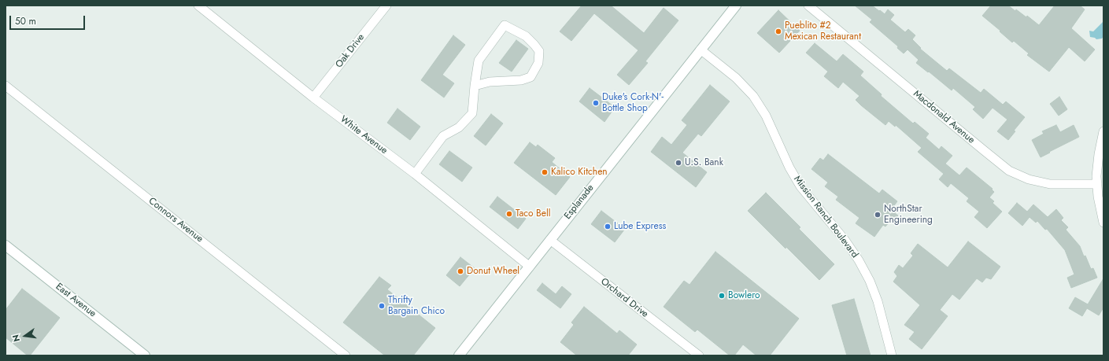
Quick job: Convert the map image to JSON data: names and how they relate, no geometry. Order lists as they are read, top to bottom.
{
  "streets": {
    "main road": ["Esplanade", "East Avenue"],
    "street": [
      "Oak Drive",
      "Macdonald Avenue",
      "White Avenue",
      "Mission Ranch Boulevard",
      "Connors Avenue",
      "Orchard Drive"
    ]
  },
  "crossings": [
    ["Oak Drive", "White Avenue"],
    ["White Avenue", "Esplanade"],
    ["Esplanade", "Mission Ranch Boulevard"],
    ["Esplanade", "Orchard Drive"]
  ],
  "places": [
    "Pueblito #2 Mexican Restaurant",
    "Duke's Cork-N'- Bottle Shop",
    "U.S. Bank",
    "Kalico Kitchen",
    "Taco Bell",
    "NorthStar Engineering",
    "Lube Express",
    "Donut Wheel",
    "Bowlero",
    "Thrifty Bargain Chico"
  ],
  "scale_bar": "50 m",
  "north": "left"
}
